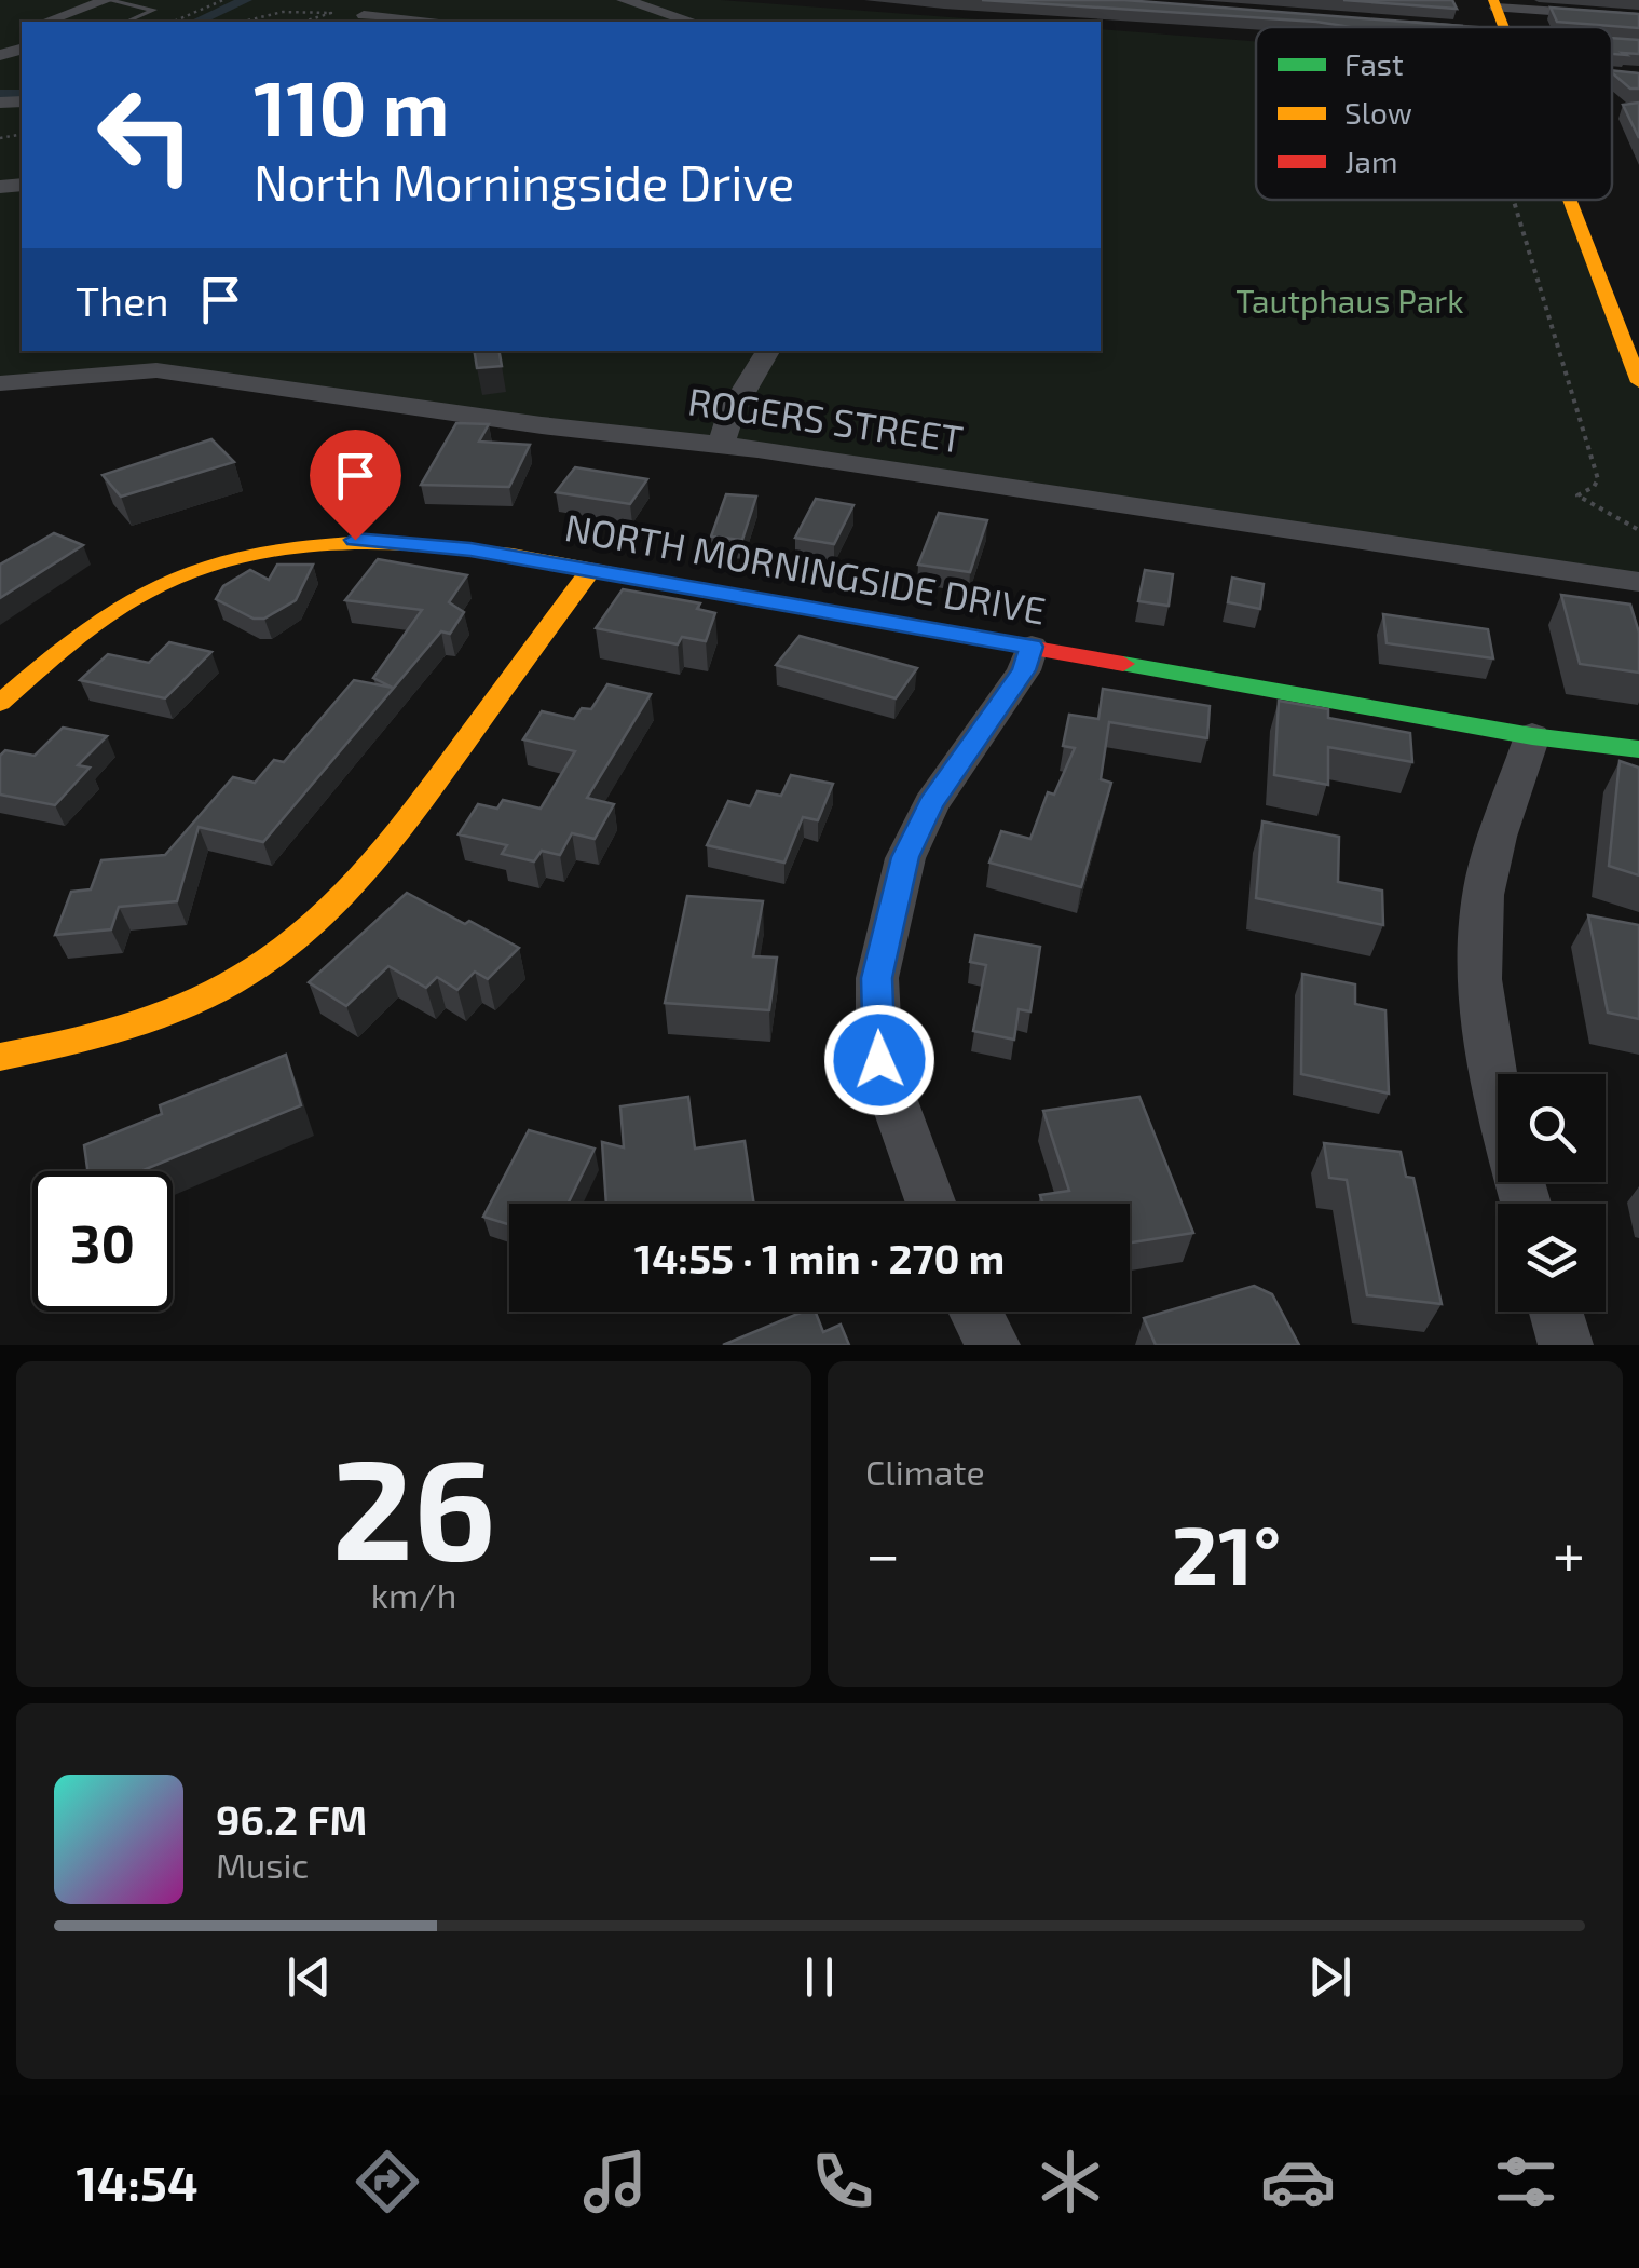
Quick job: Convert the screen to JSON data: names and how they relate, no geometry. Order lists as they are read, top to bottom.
{
  "streets": {
    "street": ["ROGERS STREET", "NORTH MORNINGSIDE DRIVE"]
  },
  "parks": ["Tautphaus Park"],
  "legend": ["Fast", "Slow", "Jam"],
  "page": {
    "turn": ["110 m", "North Morningside Drive"],
    "then": "Then",
    "limit": "30",
    "trip": "14:55 · 1 min · 270 m",
    "tile": [
      ["26", "km/h"],
      "Climate"
    ],
    "heat": ["−", "21°", "+"],
    "song": ["96.2 FM", "Music"],
    "tabs": "14:54"
  }
}
